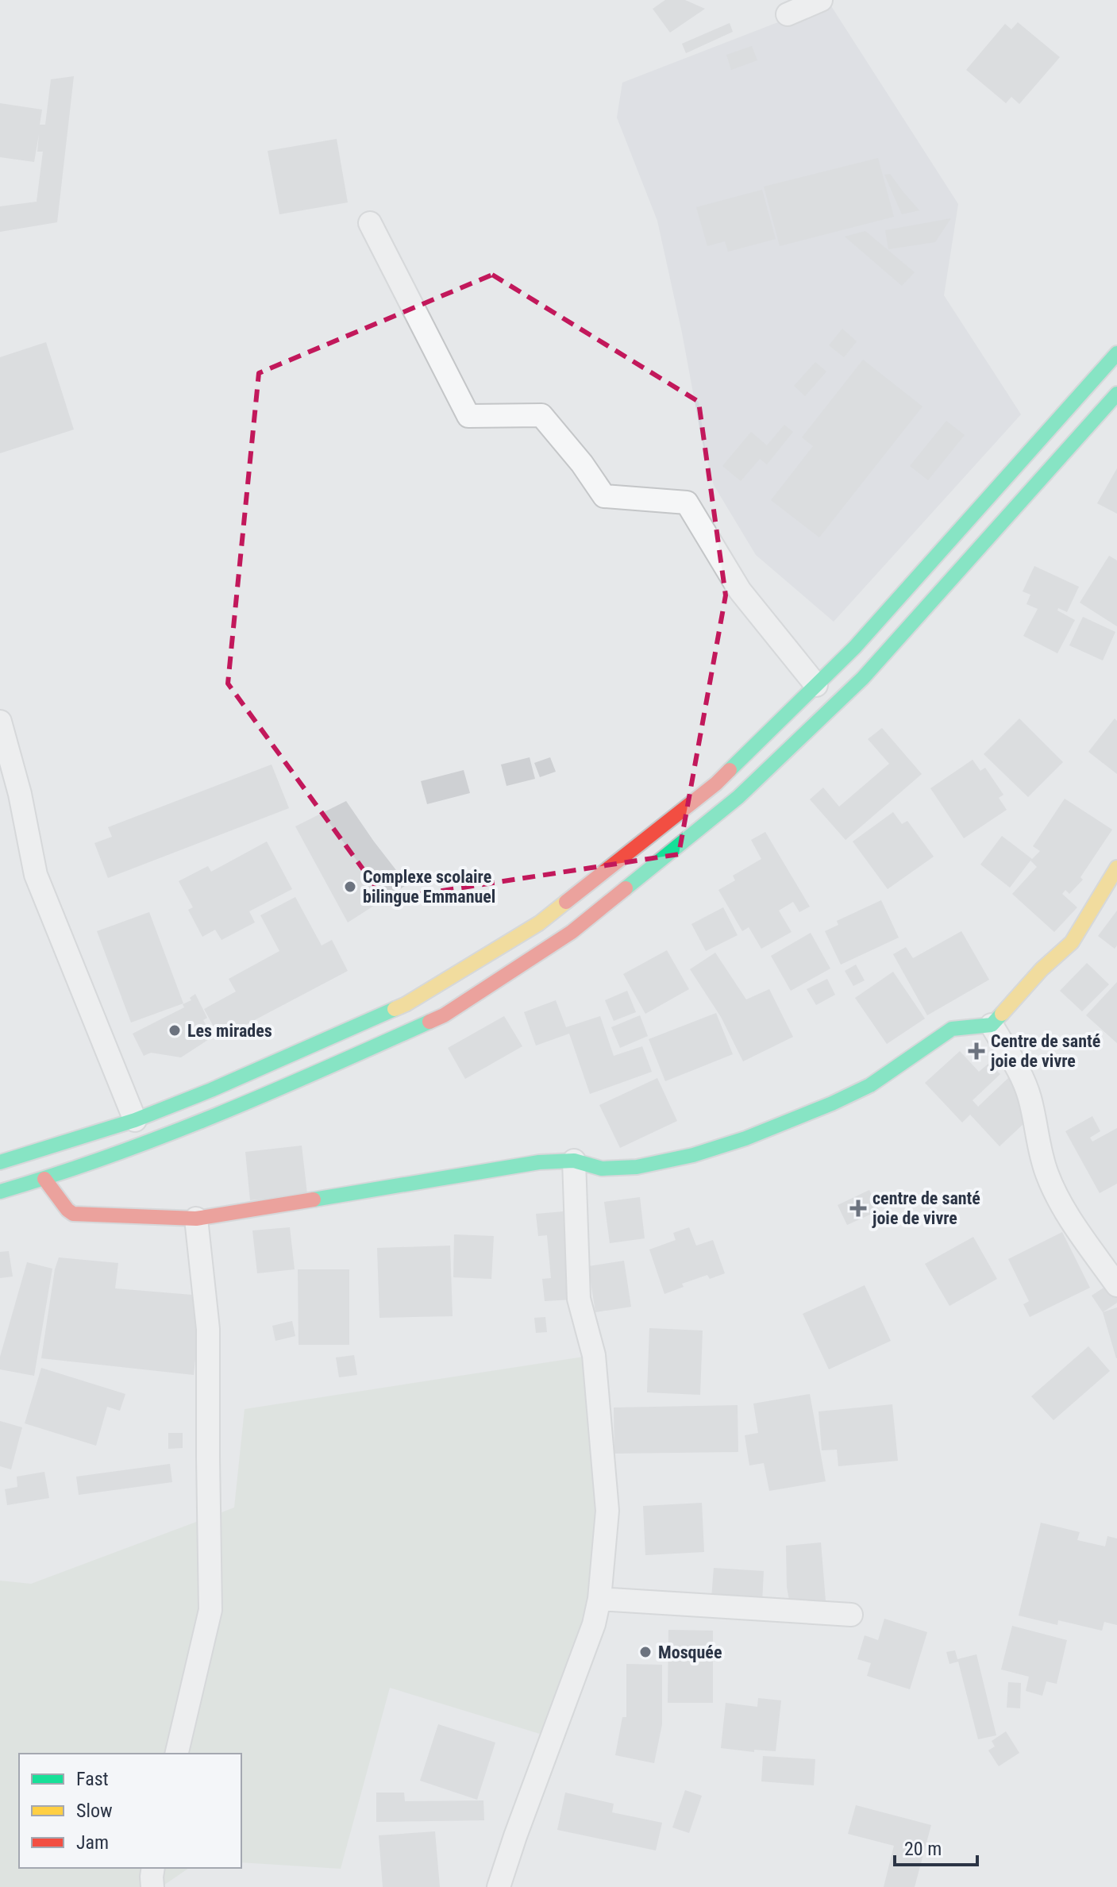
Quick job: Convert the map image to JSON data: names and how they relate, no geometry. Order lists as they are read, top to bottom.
{
  "places": {
    "other": ["Complexe scolaire bilingue Emmanuel", "Les mirades", "Mosquée"],
    "health": ["Centre de santé joie de vivre", "centre de santé joie de vivre"]
  },
  "legend": ["Fast", "Slow", "Jam"],
  "scale_bar": "20 m"
}
